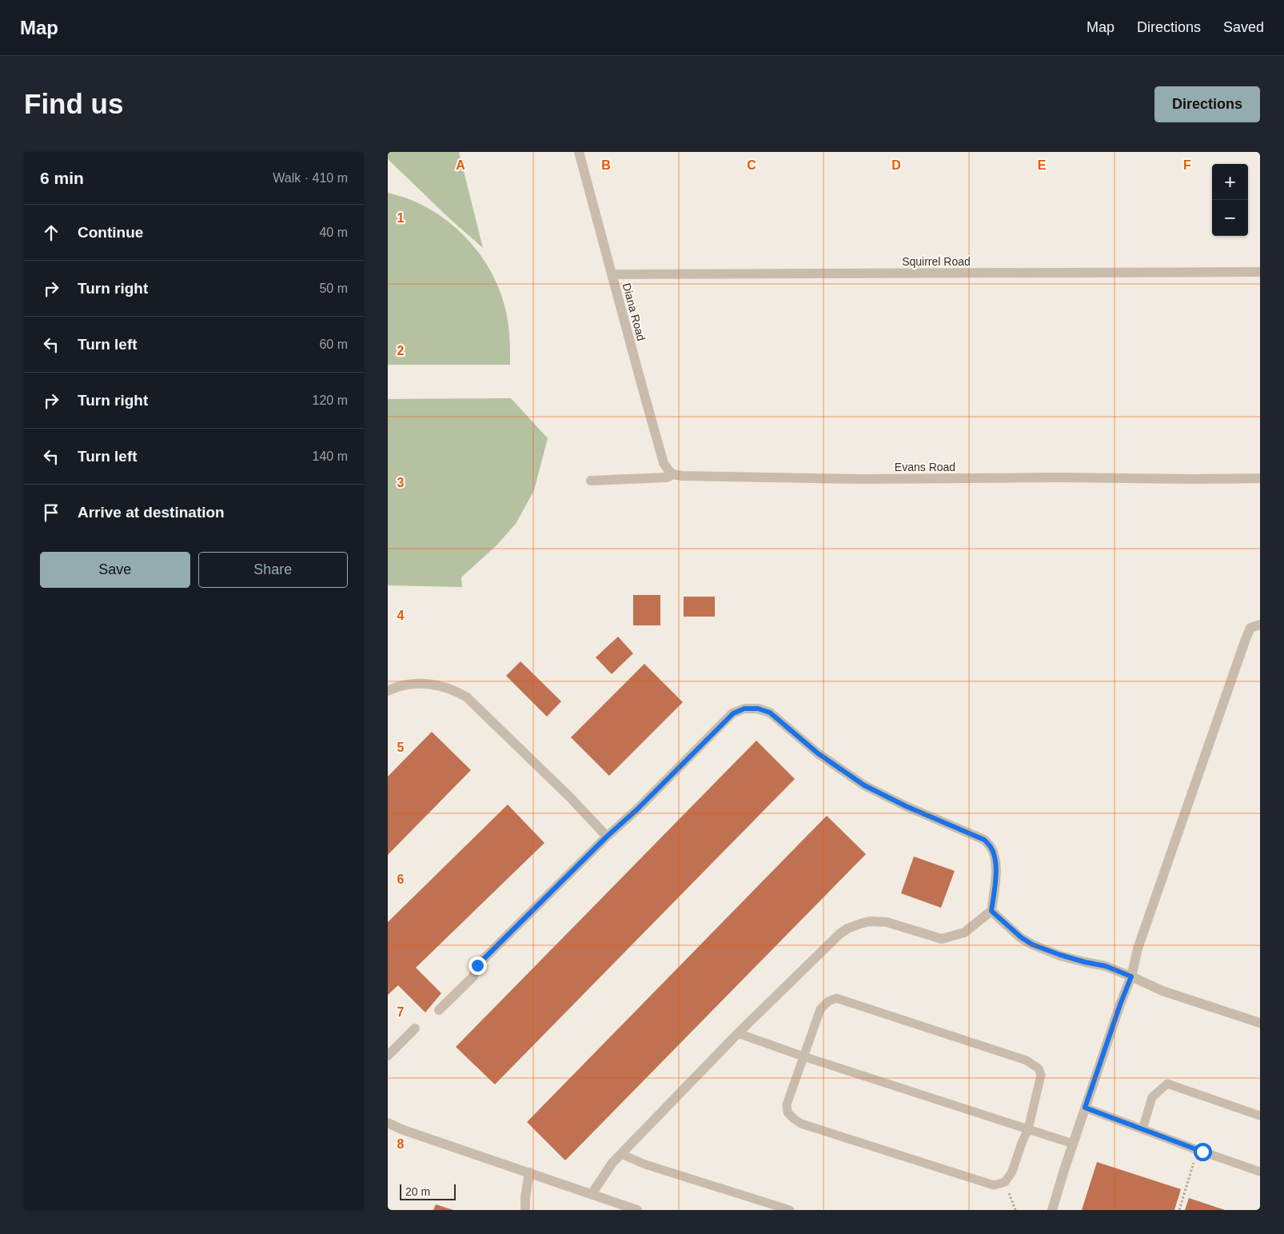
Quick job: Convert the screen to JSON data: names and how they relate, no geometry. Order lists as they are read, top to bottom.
{
  "streets": {
    "street": ["Squirrel Road", "Diana Road", "Evans Road"]
  },
  "crossings": [
    ["Squirrel Road", "Diana Road"],
    ["Diana Road", "Evans Road"]
  ],
  "scale_bar": "20 m",
  "page": {
    "header": "Map",
    "nav": ["Map", "Directions", "Saved"],
    "buttons": [
      "Directions",
      ["Save", "Share"]
    ],
    "title": "Find us",
    "heading": ["6 min", "Walk · 410 m"],
    "map_buttons": ["+", "−"],
    "list": [
      ["Continue", "40 m"],
      ["Turn right", "50 m"],
      ["Turn left", "60 m"],
      ["Turn right", "120 m"],
      ["Turn left", "140 m"],
      "Arrive at destination"
    ],
    "scale": "20 m"
  },
  "grid": {
    "columns": [
      "A",
      "B",
      "C",
      "D",
      "E",
      "F"
    ],
    "rows": [
      "1",
      "2",
      "3",
      "4",
      "5",
      "6",
      "7",
      "8"
    ]
  }
}
